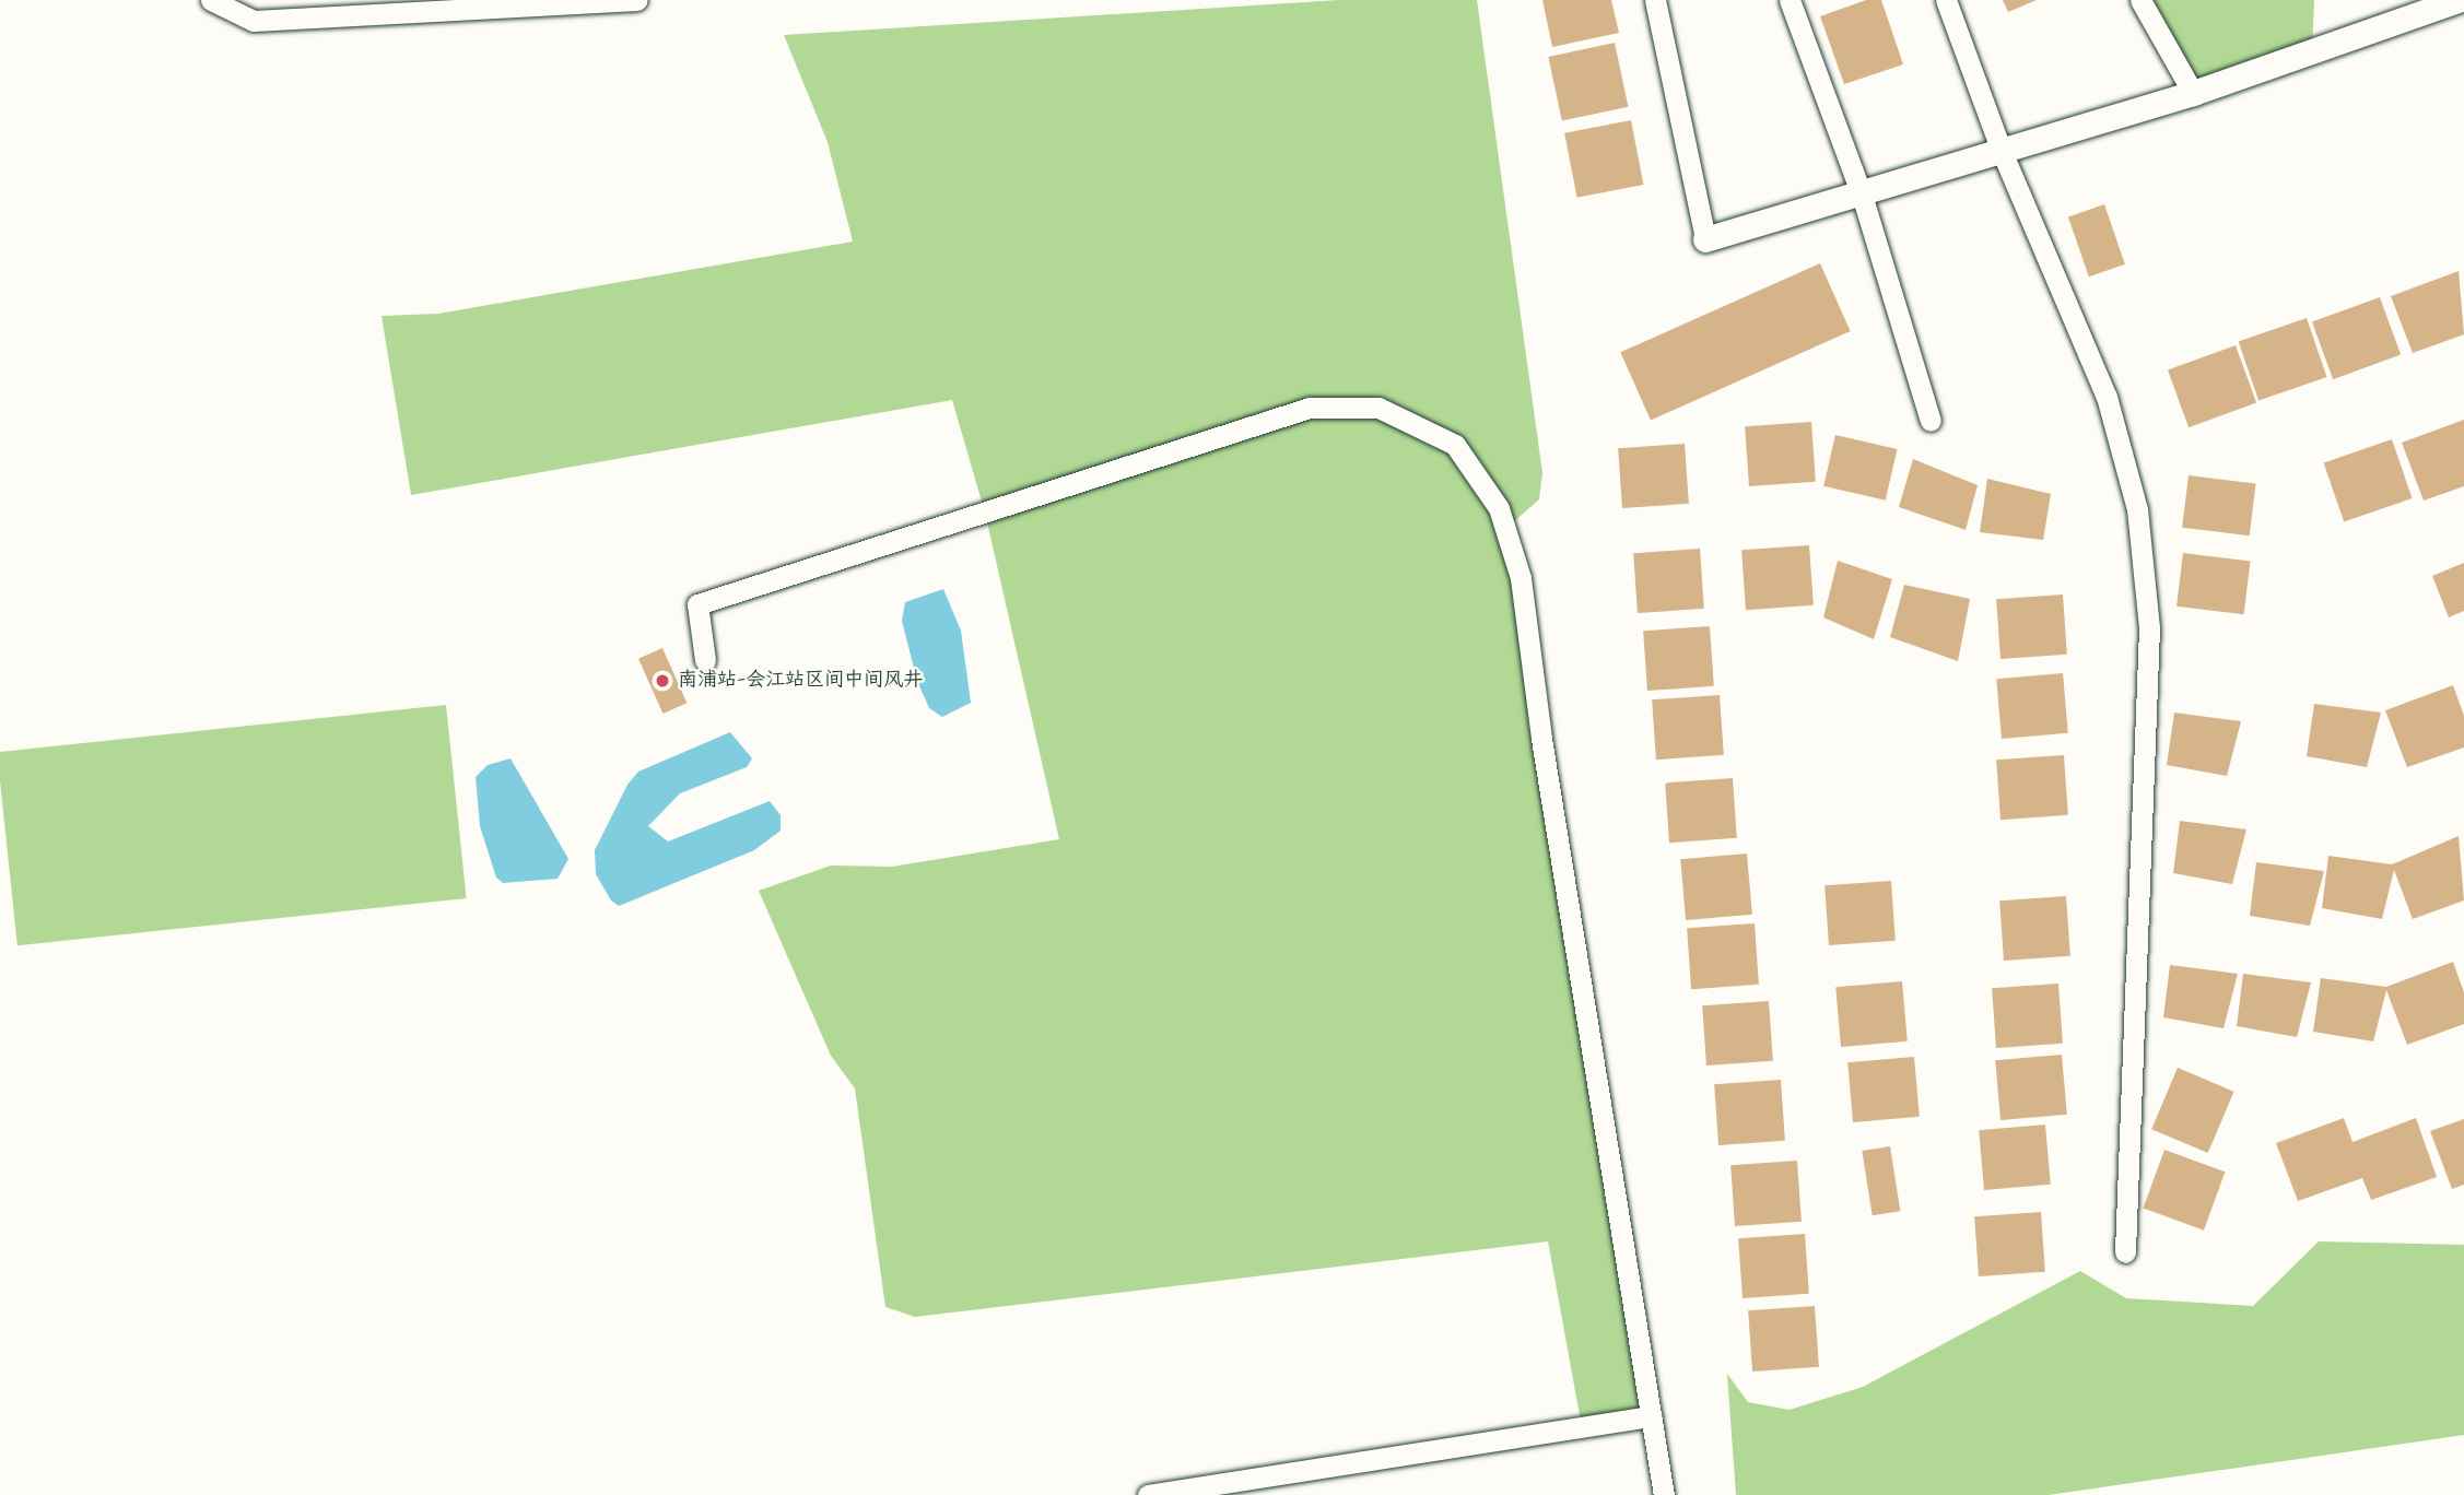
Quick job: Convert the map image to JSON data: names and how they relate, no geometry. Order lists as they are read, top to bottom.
{
  "places": ["南浦站-会江站区间中间风井"]
}
